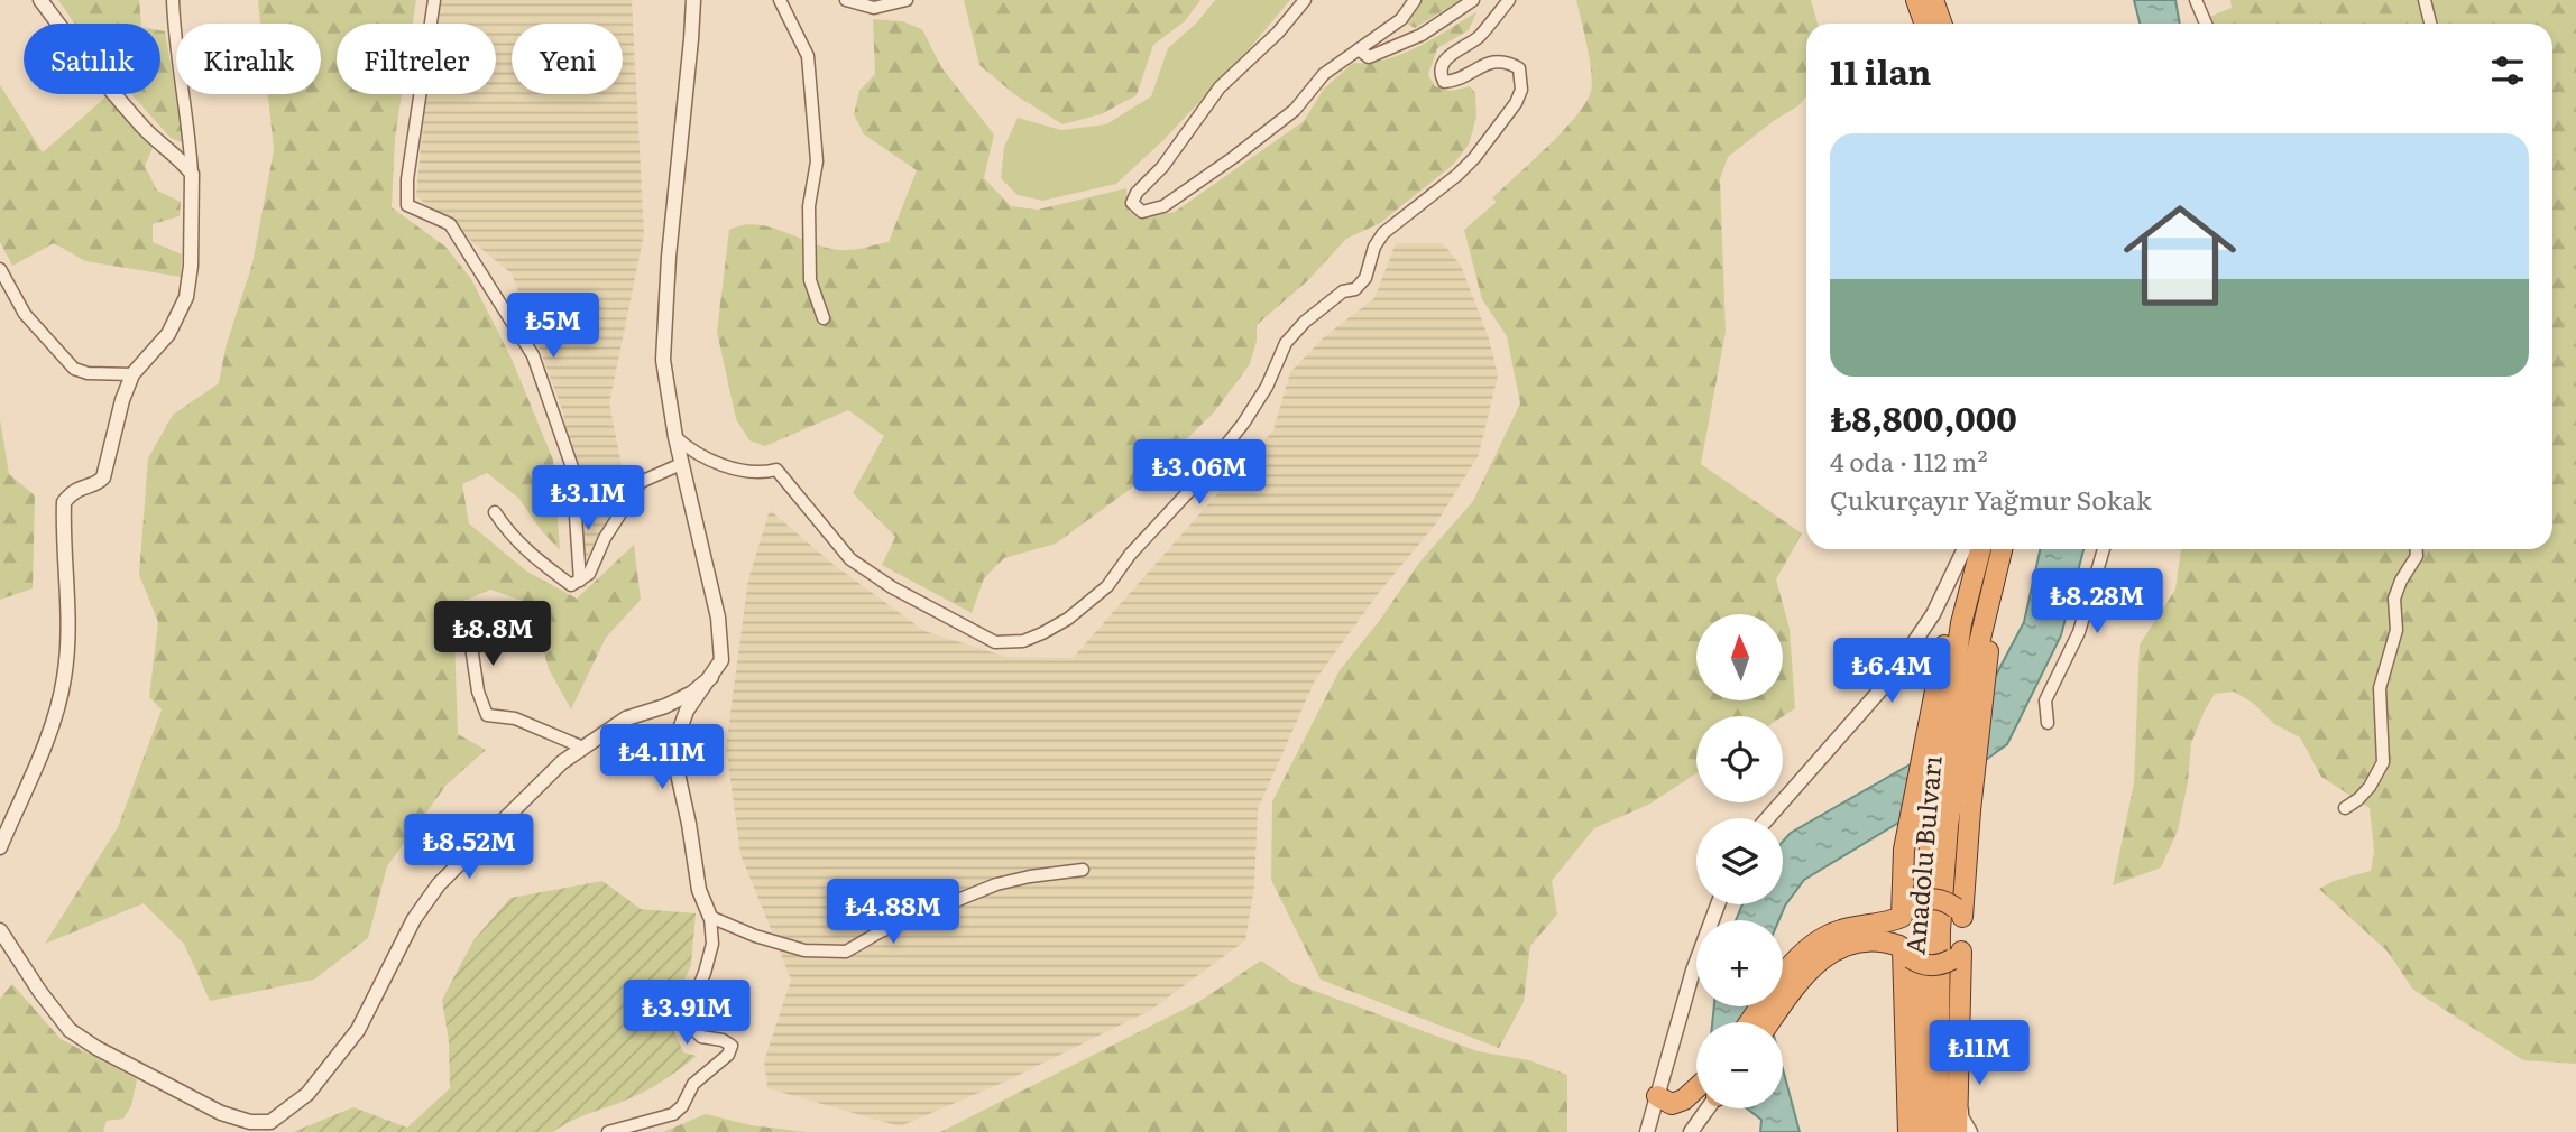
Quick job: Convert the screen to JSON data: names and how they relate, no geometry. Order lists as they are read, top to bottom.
{
  "streets": {
    "highway": ["Anadolu Bulvarı"]
  },
  "north": "top",
  "page": {
    "chip": [
      "Satılık",
      "Kiralık",
      "Filtreler",
      "Yeni"
    ],
    "heading": "11 ilan",
    "list": [
      {
        "name": "₺8,800,000",
        "note": "4 oda · 112 m² · Çukurçayır Yağmur Sokak"
      }
    ],
    "price": [
      "₺5M",
      "₺3.06M",
      "₺3.1M",
      "₺8.28M",
      "₺8.8M",
      "₺6.4M",
      "₺4.11M",
      "₺8.52M",
      "₺4.88M",
      "₺3.91M",
      "₺11M"
    ],
    "map_buttons": ["+", "−"]
  }
}
